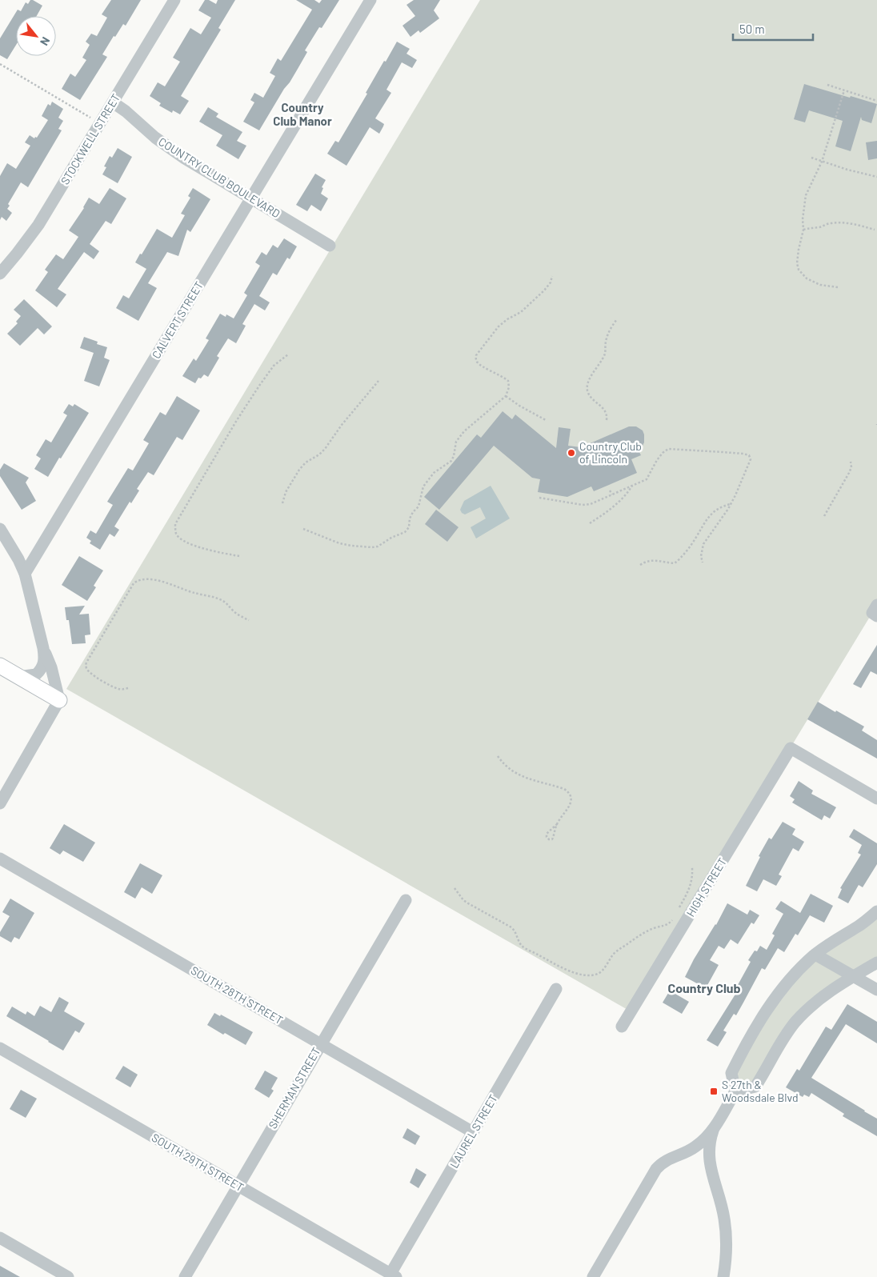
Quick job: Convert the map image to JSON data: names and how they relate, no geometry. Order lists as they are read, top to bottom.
{
  "streets": {
    "street": [
      "STOCKWELL STREET",
      "COUNTRY CLUB BOULEVARD",
      "CALVERT STREET",
      "HIGH STREET",
      "SOUTH 28TH STREET",
      "SHERMAN STREET",
      "LAUREL STREET",
      "SOUTH 29TH STREET"
    ]
  },
  "crossings": [
    ["STOCKWELL STREET", "COUNTRY CLUB BOULEVARD"],
    ["COUNTRY CLUB BOULEVARD", "CALVERT STREET"],
    ["SOUTH 28TH STREET", "SHERMAN STREET"],
    ["SOUTH 28TH STREET", "LAUREL STREET"],
    ["SHERMAN STREET", "SOUTH 29TH STREET"],
    ["LAUREL STREET", "SOUTH 29TH STREET"]
  ],
  "districts": ["Country Club Manor", "Country Club"],
  "places": {
    "other": ["Country Club of Lincoln"],
    "transit": ["S 27th & Woodsdale Blvd"]
  },
  "scale_bar": "50 m",
  "north": "bottom right"
}
